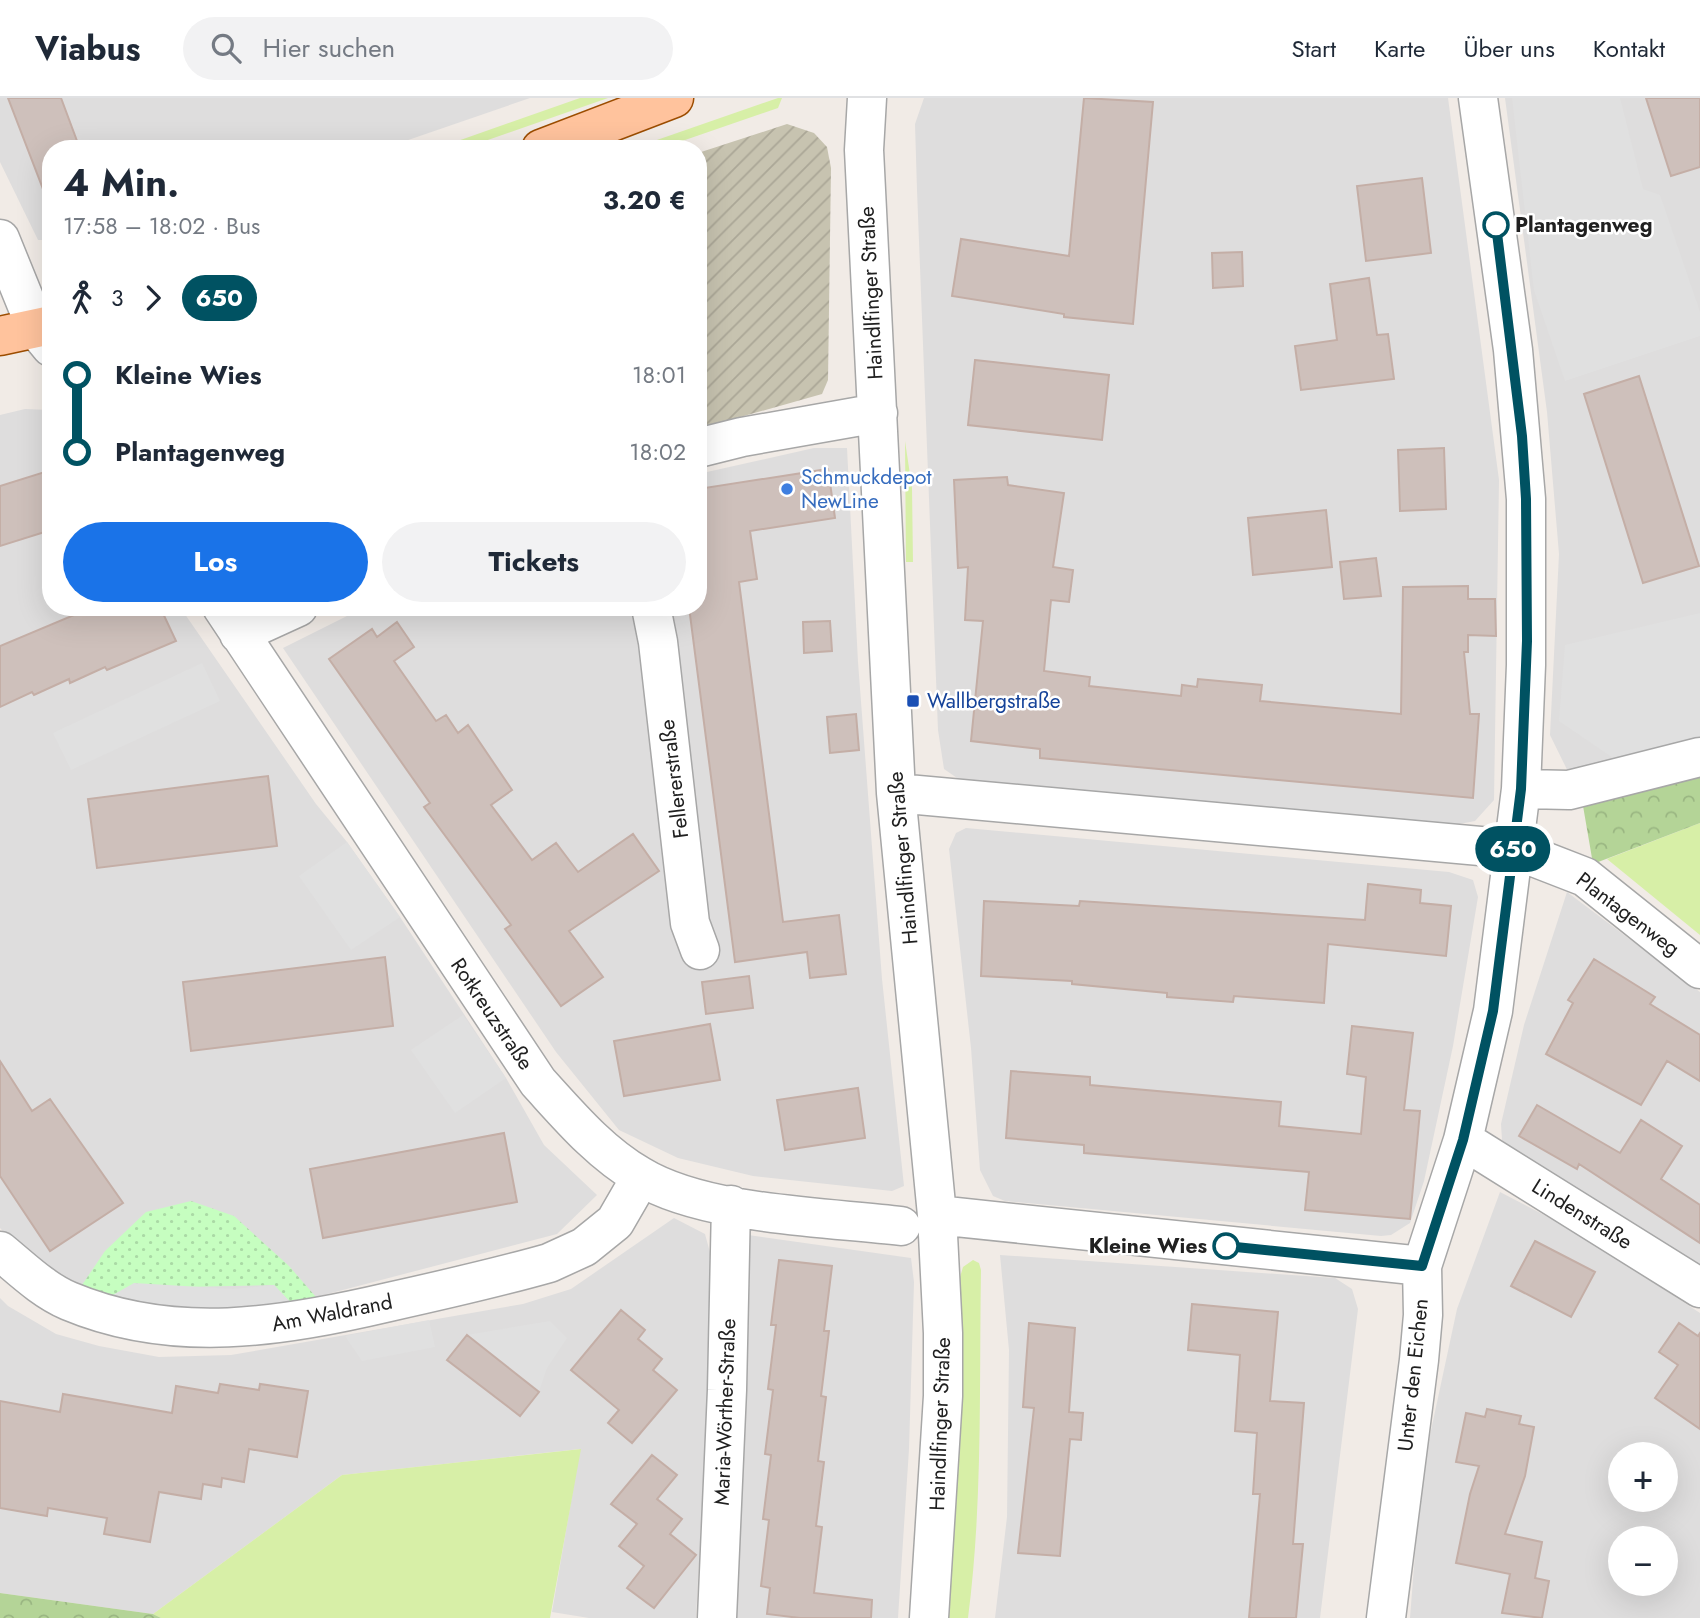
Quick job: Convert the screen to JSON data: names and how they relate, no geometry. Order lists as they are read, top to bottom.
{
  "streets": {
    "street": [
      "Haindlfinger Straße",
      "Fellererstraße",
      "Plantagenweg",
      "Rotkreuzstraße",
      "Lindenstraße",
      "Am Waldrand",
      "Unter den Eichen",
      "Maria-Wörther-Straße"
    ]
  },
  "crossings": [
    ["Haindlfinger Straße", "Rotkreuzstraße"],
    ["Plantagenweg", "Unter den Eichen"],
    ["Rotkreuzstraße", "Am Waldrand"],
    ["Rotkreuzstraße", "Maria-Wörther-Straße"],
    ["Lindenstraße", "Unter den Eichen"]
  ],
  "places": {
    "other": ["Plantagenweg", "Schmuckdepot NewLine", "Kleine Wies"],
    "transit": ["Wallbergstraße"]
  },
  "lines": ["bus line 650"],
  "page": {
    "header": "Viabus",
    "search": "Hier suchen",
    "nav": [
      "Start",
      "Karte",
      "Über uns",
      "Kontakt"
    ],
    "on_map": "650",
    "heading": ["4 Min.", "17:58 – 18:02 · Bus", "3.20 €"],
    "legs": ["3", "650"],
    "list": [
      {
        "name": "Kleine Wies",
        "value": "18:01"
      },
      {
        "name": "Plantagenweg",
        "value": "18:02"
      }
    ],
    "buttons": ["Los", "Tickets"],
    "map_buttons": ["+", "−"]
  }
}
